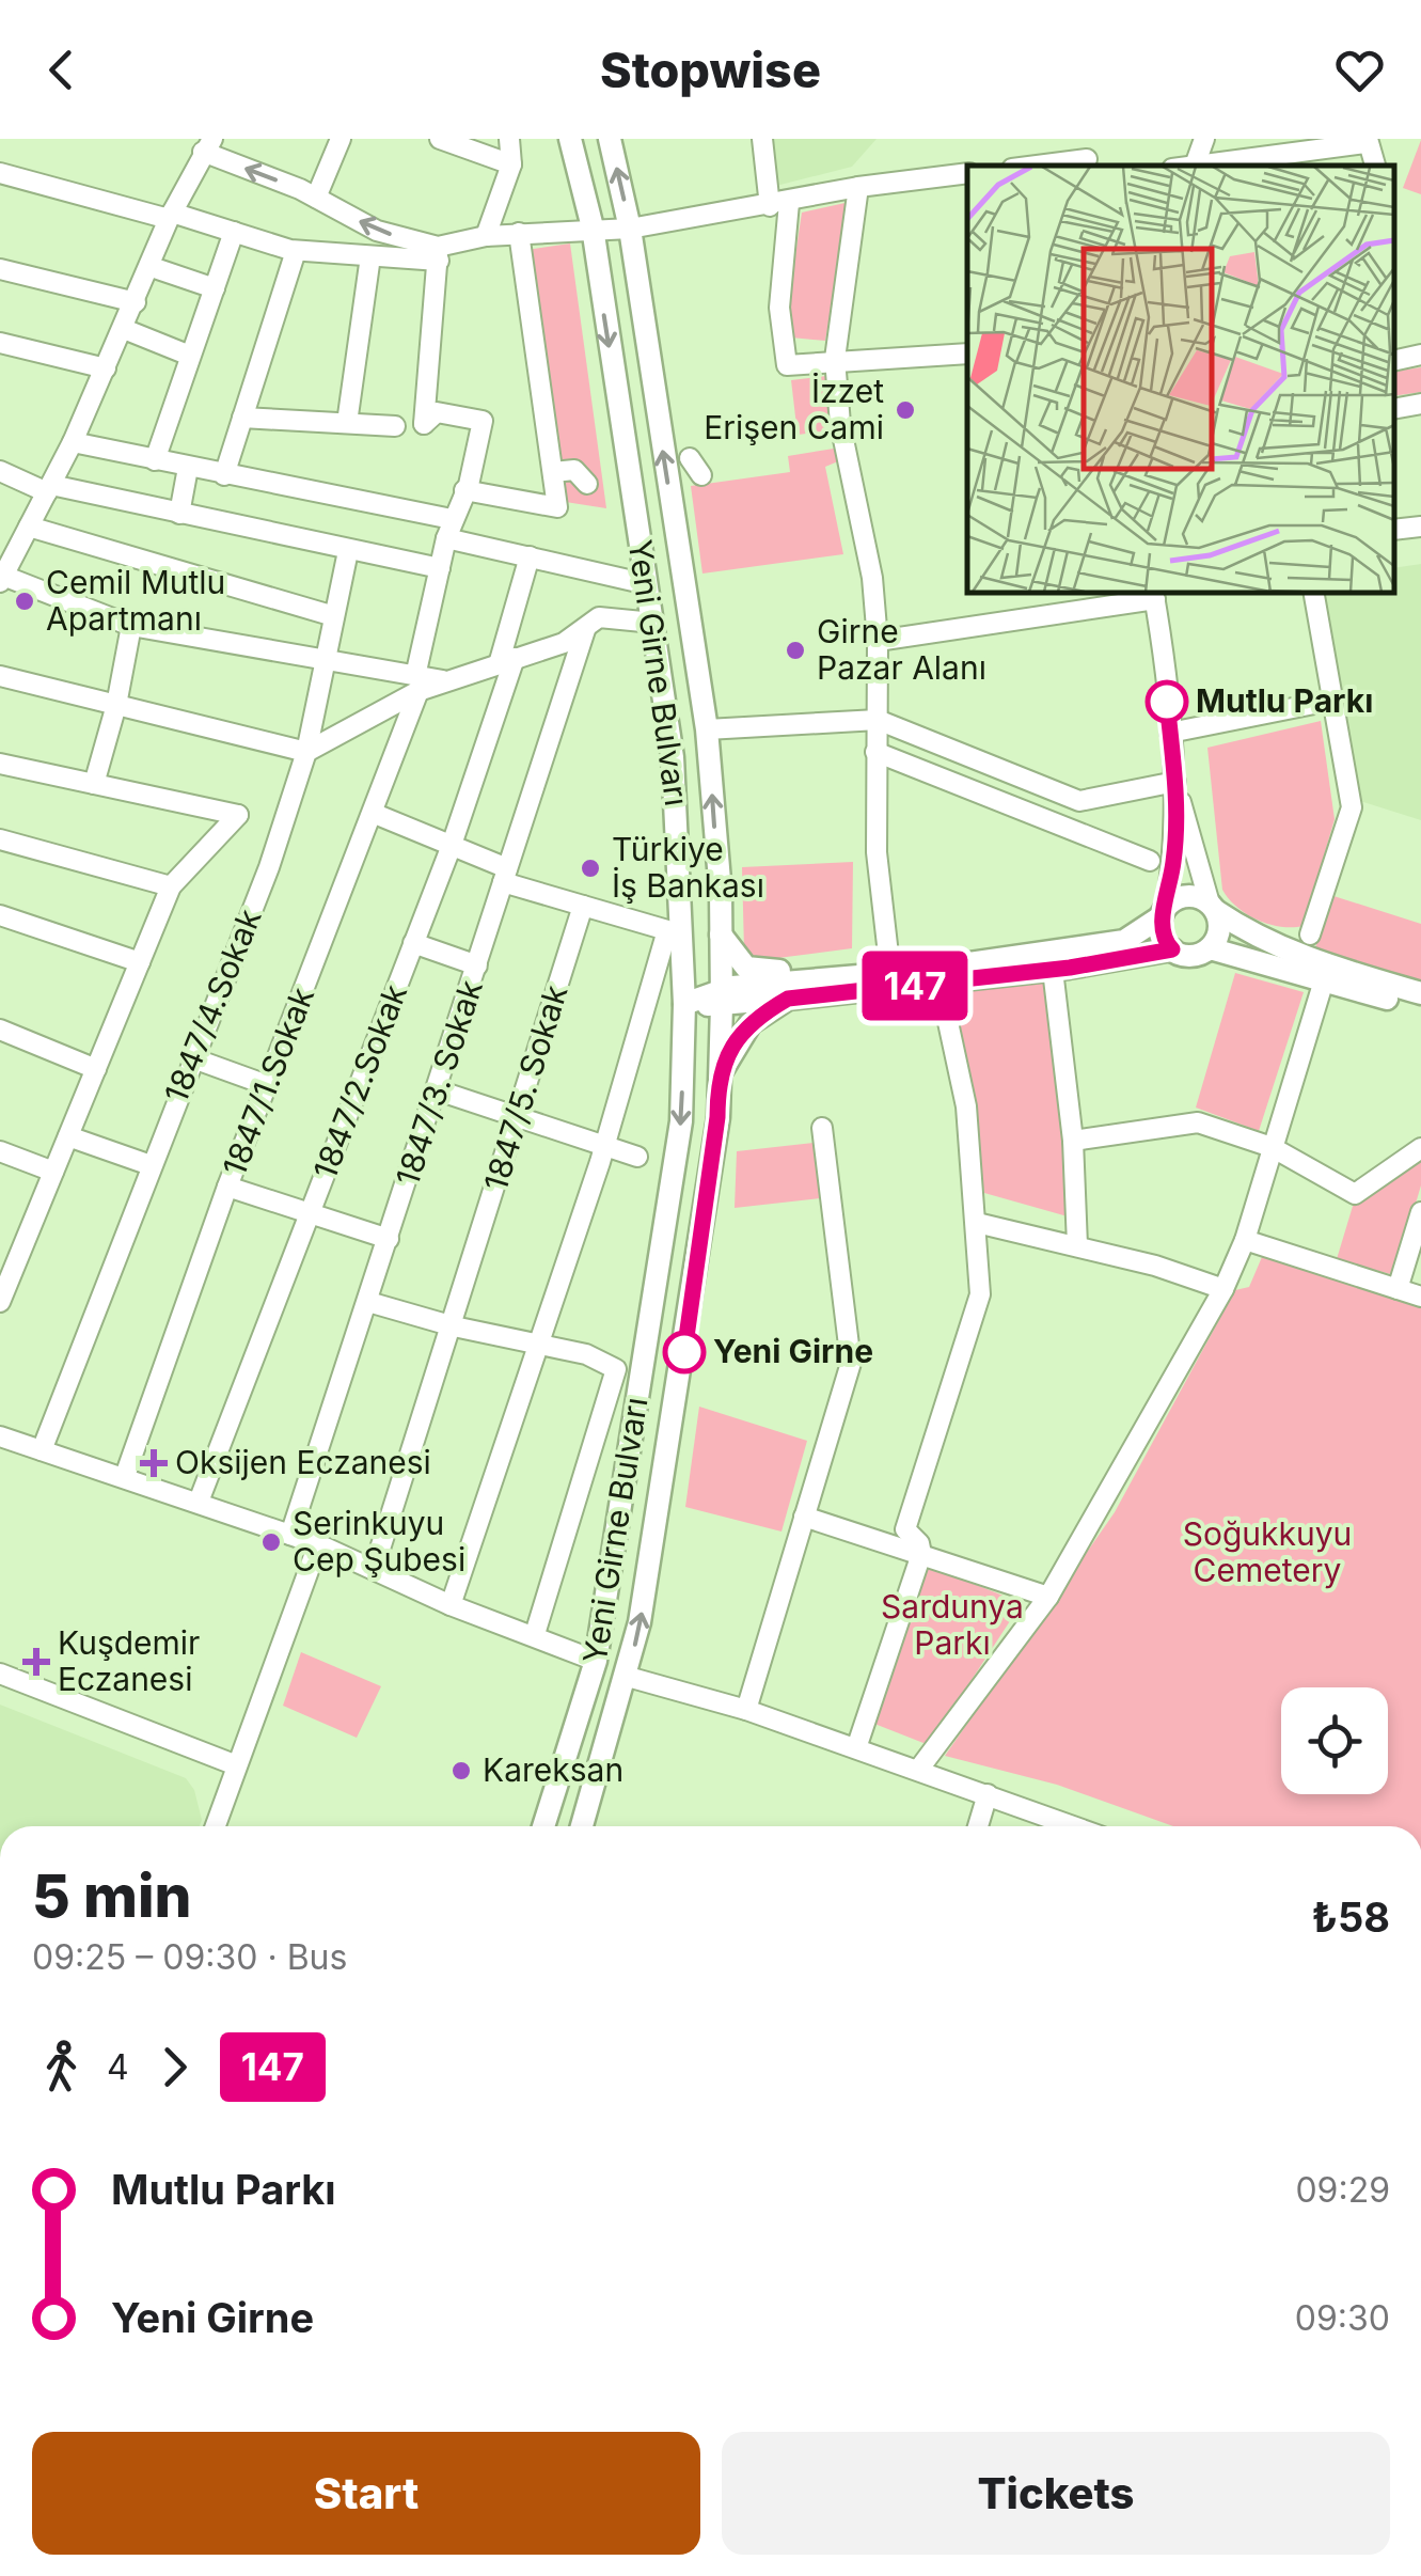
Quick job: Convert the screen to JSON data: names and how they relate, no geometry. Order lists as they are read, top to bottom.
{
  "streets": {
    "main road": ["Yeni Girne Bulvarı"],
    "street": [
      "1847/4.Sokak",
      "1847/1.Sokak",
      "1847/2.Sokak",
      "1847/3. Sokak",
      "1847/5. Sokak"
    ]
  },
  "parks": ["Soğukkuyu Cemetery", "Sardunya Parkı"],
  "places": {
    "other": [
      "İzzet Erişen Cami",
      "Cemil Mutlu Apartmanı",
      "Girne Pazar Alanı",
      "Mutlu Parkı",
      "Türkiye İş Bankası",
      "Yeni Girne",
      "Serinkuyu Cep Şubesi",
      "Kareksan"
    ],
    "health": ["Oksijen Eczanesi", "Kuşdemir Eczanesi"]
  },
  "lines": ["bus line 147"],
  "page": {
    "header": "Stopwise",
    "on_map": "147",
    "heading": ["5 min", "09:25 – 09:30 · Bus", "₺58"],
    "legs": ["4", "147"],
    "list": [
      {
        "name": "Mutlu Parkı",
        "value": "09:29"
      },
      {
        "name": "Yeni Girne",
        "value": "09:30"
      }
    ],
    "buttons": ["Start", "Tickets"]
  }
}
